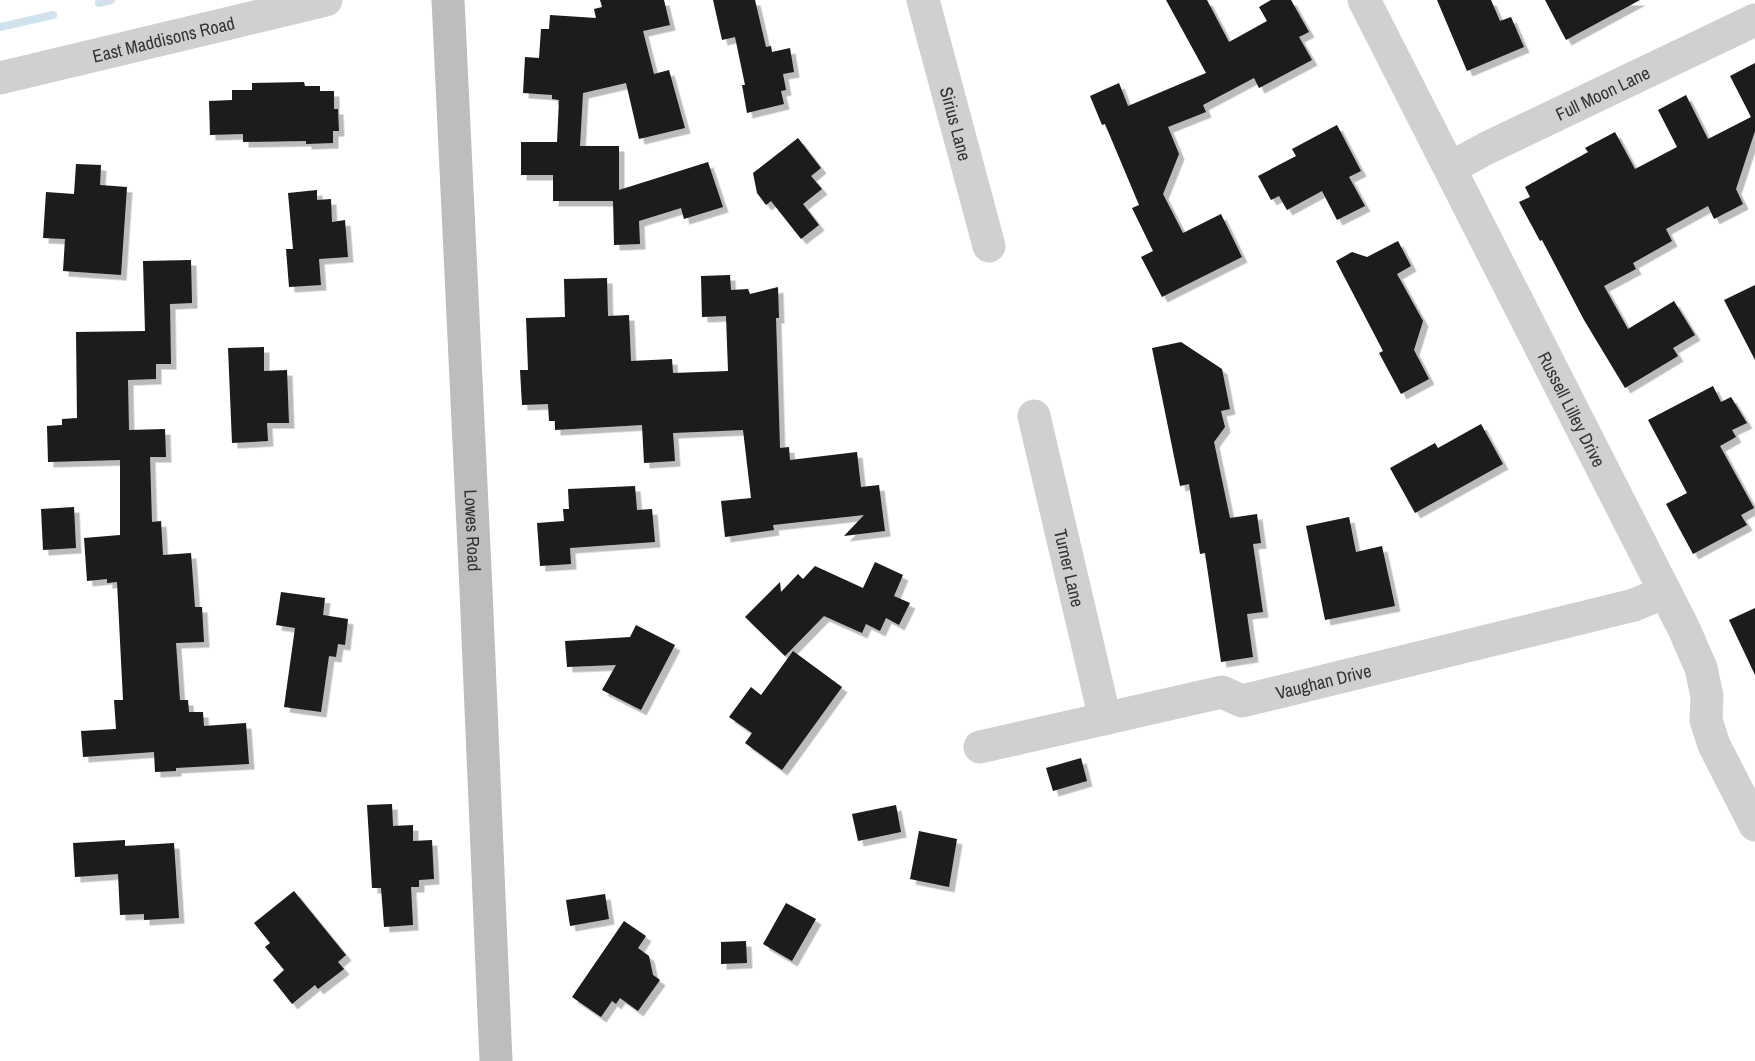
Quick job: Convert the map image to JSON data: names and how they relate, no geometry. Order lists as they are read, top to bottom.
{
  "streets": {
    "main road": ["Lowes Road"],
    "street": [
      "East Maddisons Road",
      "Full Moon Lane",
      "Sirius Lane",
      "Russell Lilley Drive",
      "Turner Lane",
      "Vaughan Drive"
    ]
  },
  "crossings": [
    ["Full Moon Lane", "Russell Lilley Drive"],
    ["Russell Lilley Drive", "Vaughan Drive"],
    ["Turner Lane", "Vaughan Drive"]
  ]
}
